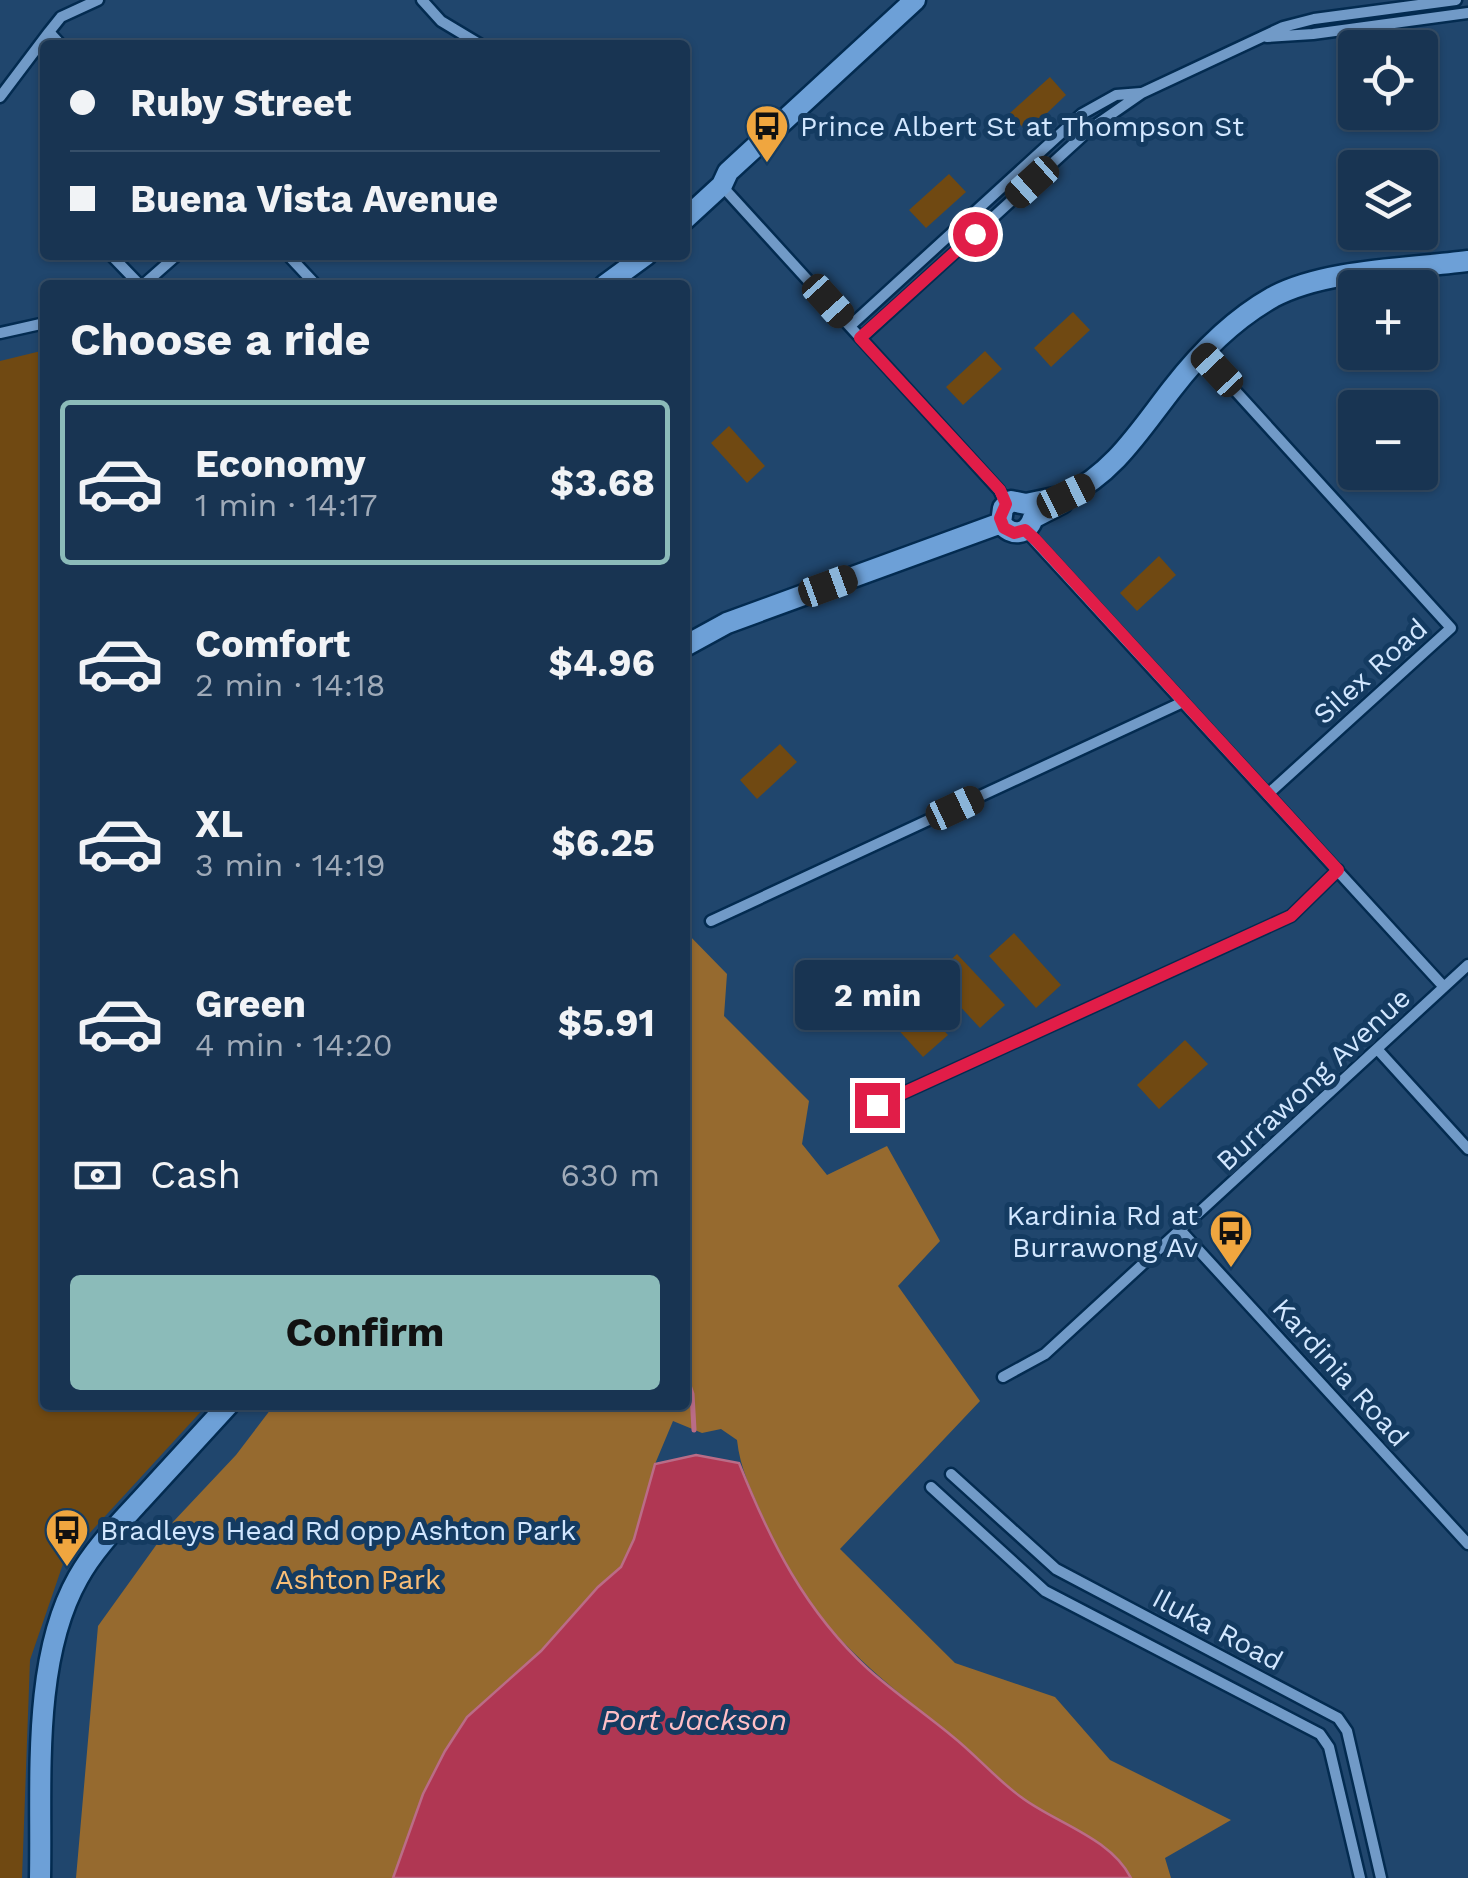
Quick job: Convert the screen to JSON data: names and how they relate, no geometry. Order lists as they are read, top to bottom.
{
  "streets": {
    "street": [
      "Silex Road",
      "Burrawong Avenue",
      "Kardinia Road",
      "Iluka Road"
    ]
  },
  "crossings": [
    ["Burrawong Avenue", "Kardinia Road"]
  ],
  "water": ["Port Jackson"],
  "parks": ["Ashton Park"],
  "places": {
    "bus stop": ["Prince Albert St at Thompson St", "Kardinia Rd at Burrawong Av", "Bradleys Head Rd opp Ashton Park"]
  },
  "page": {
    "map_buttons": ["+", "−"],
    "banner": ["Ruby Street", "Buena Vista Avenue"],
    "heading": "Choose a ride",
    "list": [
      {
        "name": "Economy",
        "note": "1 min · 14:17",
        "value": "$3.68"
      },
      {
        "name": "Comfort",
        "note": "2 min · 14:18",
        "value": "$4.96"
      },
      {
        "name": "XL",
        "note": "3 min · 14:19",
        "value": "$6.25"
      },
      {
        "name": "Green",
        "note": "4 min · 14:20",
        "value": "$5.91"
      }
    ],
    "bubble": "2 min",
    "pay": ["Cash", "630 m"],
    "buttons": "Confirm"
  }
}
